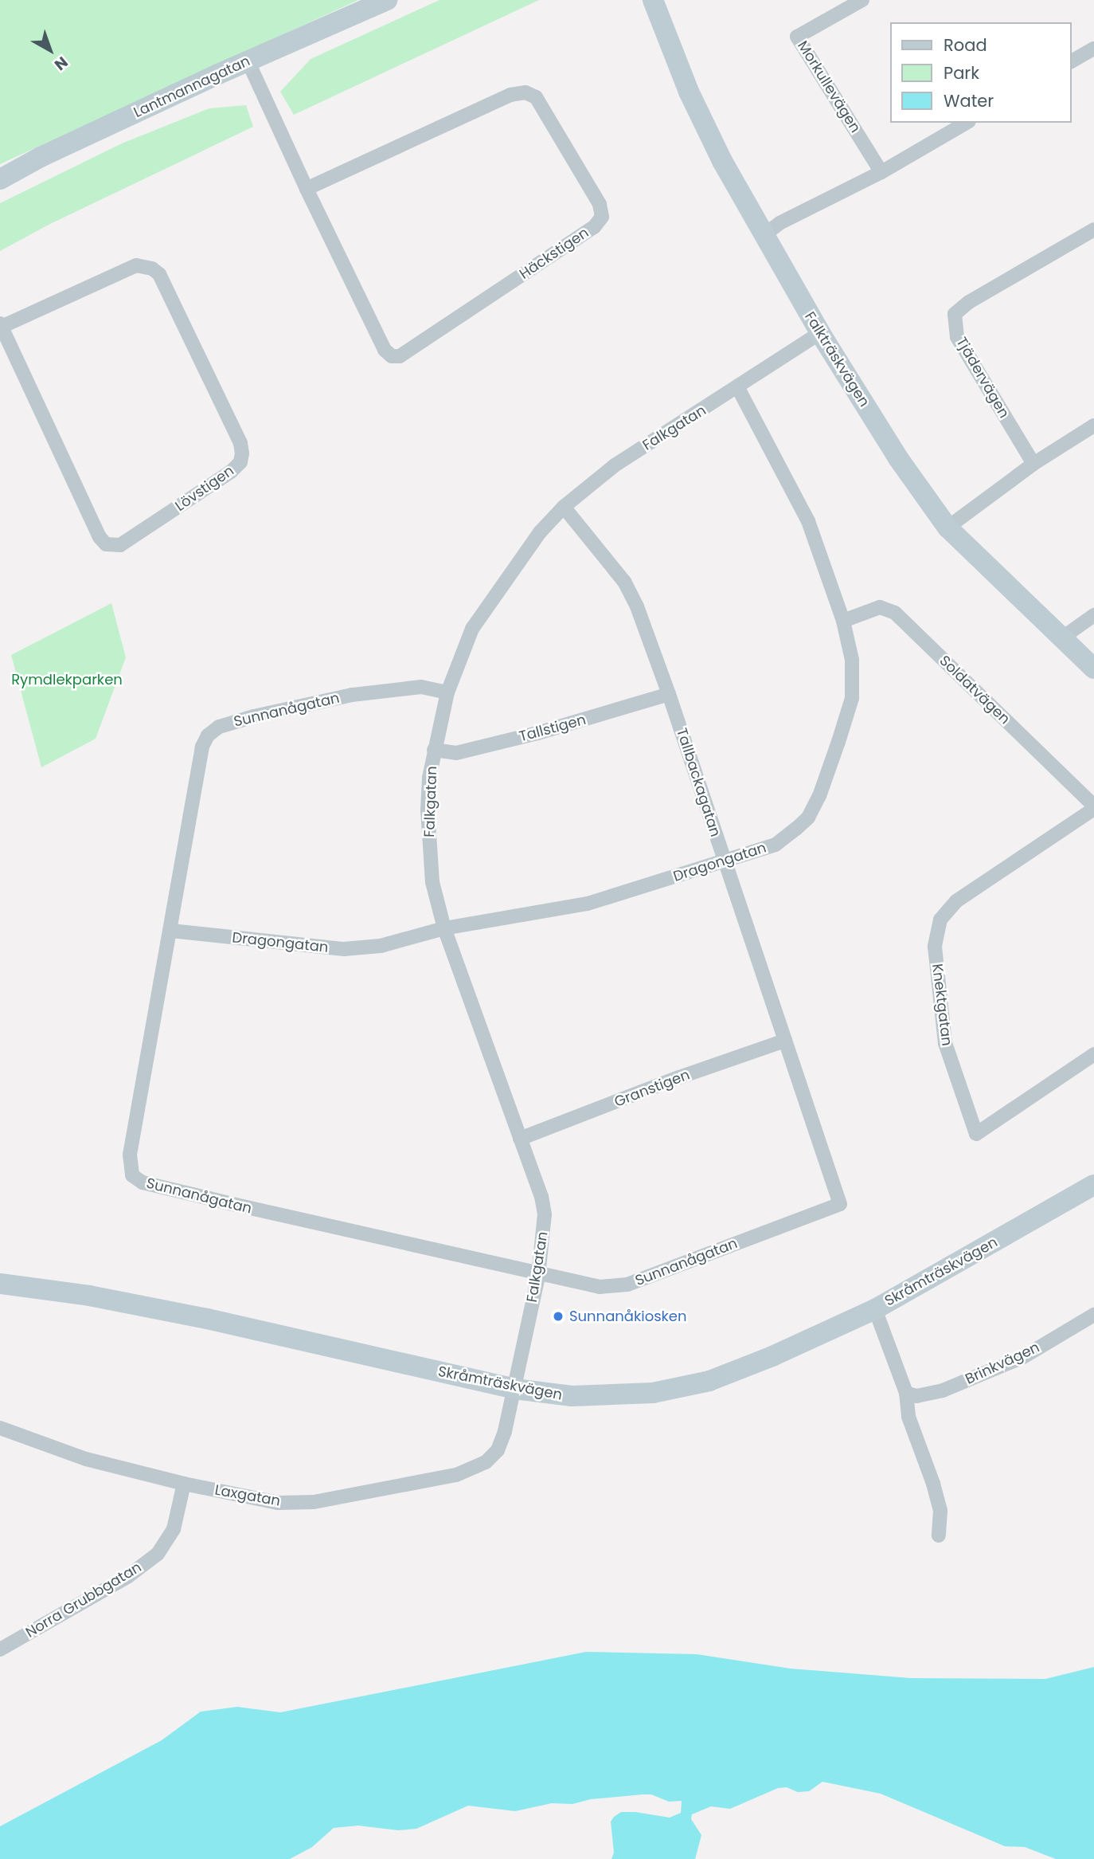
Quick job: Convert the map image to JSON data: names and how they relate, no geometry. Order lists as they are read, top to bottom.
{
  "streets": {
    "street": [
      "Lantmannagatan",
      "Morkullevägen",
      "Häckstigen",
      "Falkträskvägen",
      "Tjädervägen",
      "Falkgatan",
      "Lövstigen",
      "Soldatvägen",
      "Sunnanågatan",
      "Tallstigen",
      "Tallbackagatan",
      "Dragongatan",
      "Knektgatan",
      "Granstigen",
      "Skråmträskvägen",
      "Brinkvägen",
      "Laxgatan",
      "Norra Grubbgatan"
    ]
  },
  "crossings": [
    ["Lantmannagatan", "Häckstigen"],
    ["Falkträskvägen", "Falkgatan"],
    ["Falkgatan", "Sunnanågatan"],
    ["Falkgatan", "Tallstigen"],
    ["Falkgatan", "Tallbackagatan"],
    ["Falkgatan", "Dragongatan"],
    ["Falkgatan", "Granstigen"],
    ["Falkgatan", "Skråmträskvägen"],
    ["Falkgatan", "Laxgatan"],
    ["Soldatvägen", "Dragongatan"],
    ["Soldatvägen", "Knektgatan"],
    ["Sunnanågatan", "Tallbackagatan"],
    ["Sunnanågatan", "Dragongatan"],
    ["Tallstigen", "Tallbackagatan"],
    ["Tallbackagatan", "Dragongatan"],
    ["Tallbackagatan", "Granstigen"],
    ["Skråmträskvägen", "Laxgatan"],
    ["Laxgatan", "Norra Grubbgatan"]
  ],
  "parks": ["Rymdlekparken"],
  "places": ["Sunnanåkiosken"],
  "legend": ["Road", "Park", "Water"],
  "north": "bottom right"
}
